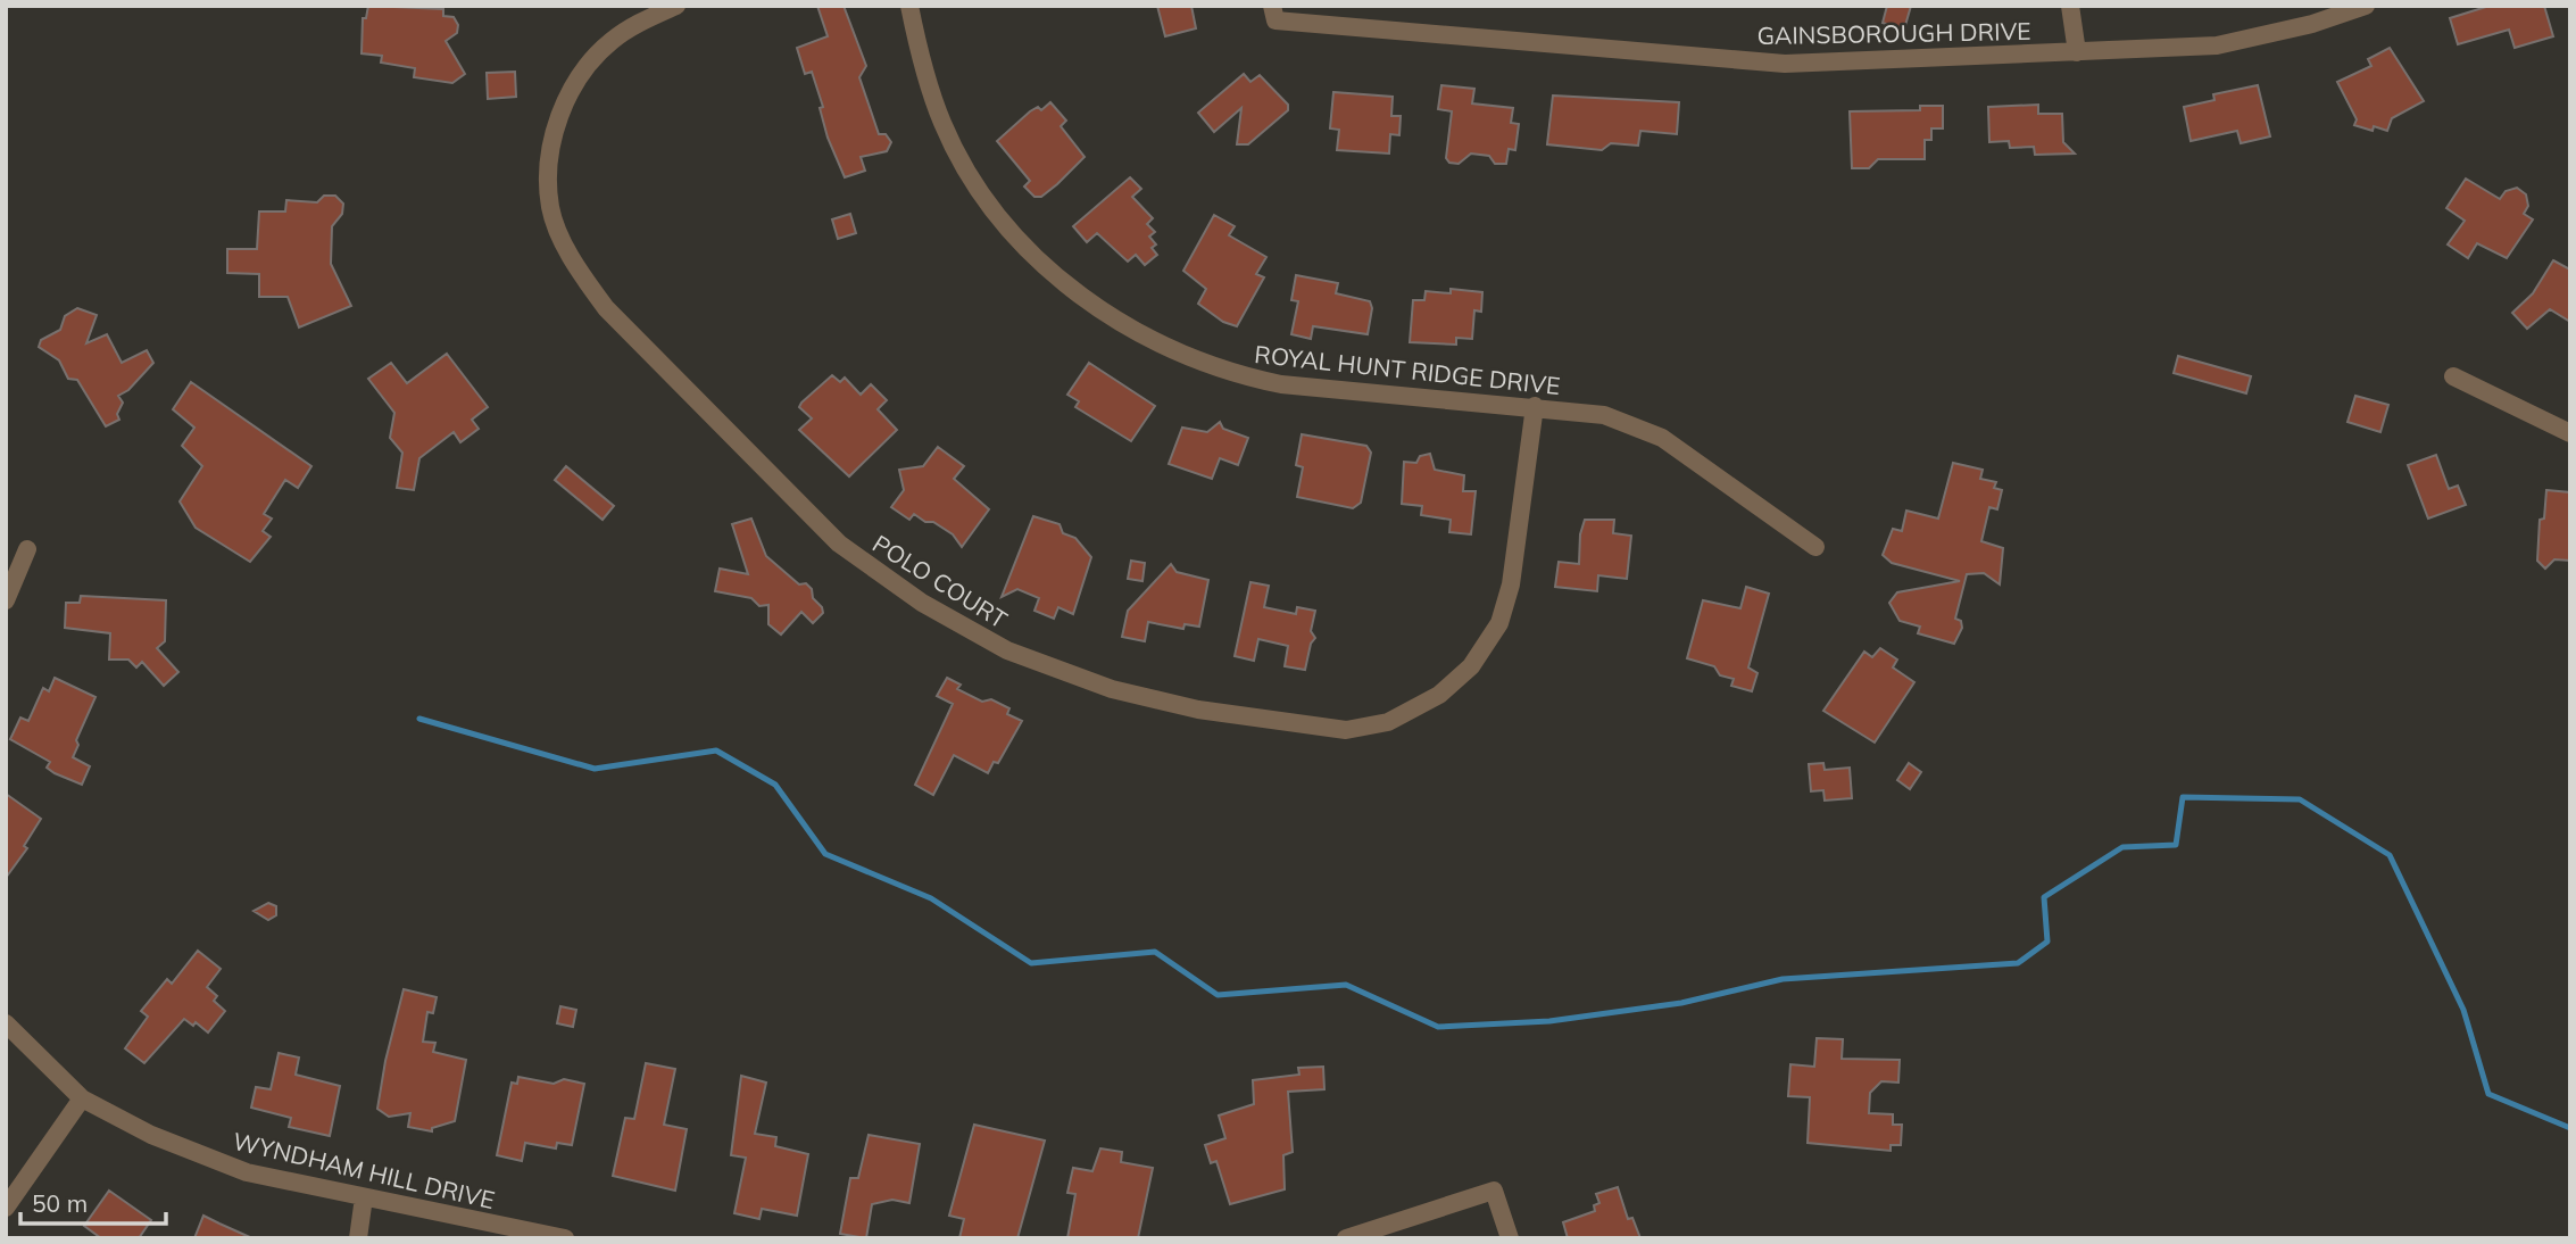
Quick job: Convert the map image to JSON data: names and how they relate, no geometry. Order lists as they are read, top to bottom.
{
  "streets": {
    "street": [
      "GAINSBOROUGH DRIVE",
      "ROYAL HUNT RIDGE DRIVE",
      "POLO COURT",
      "WYNDHAM HILL DRIVE"
    ]
  },
  "crossings": [
    ["ROYAL HUNT RIDGE DRIVE", "POLO COURT"]
  ],
  "scale_bar": "50 m"
}
